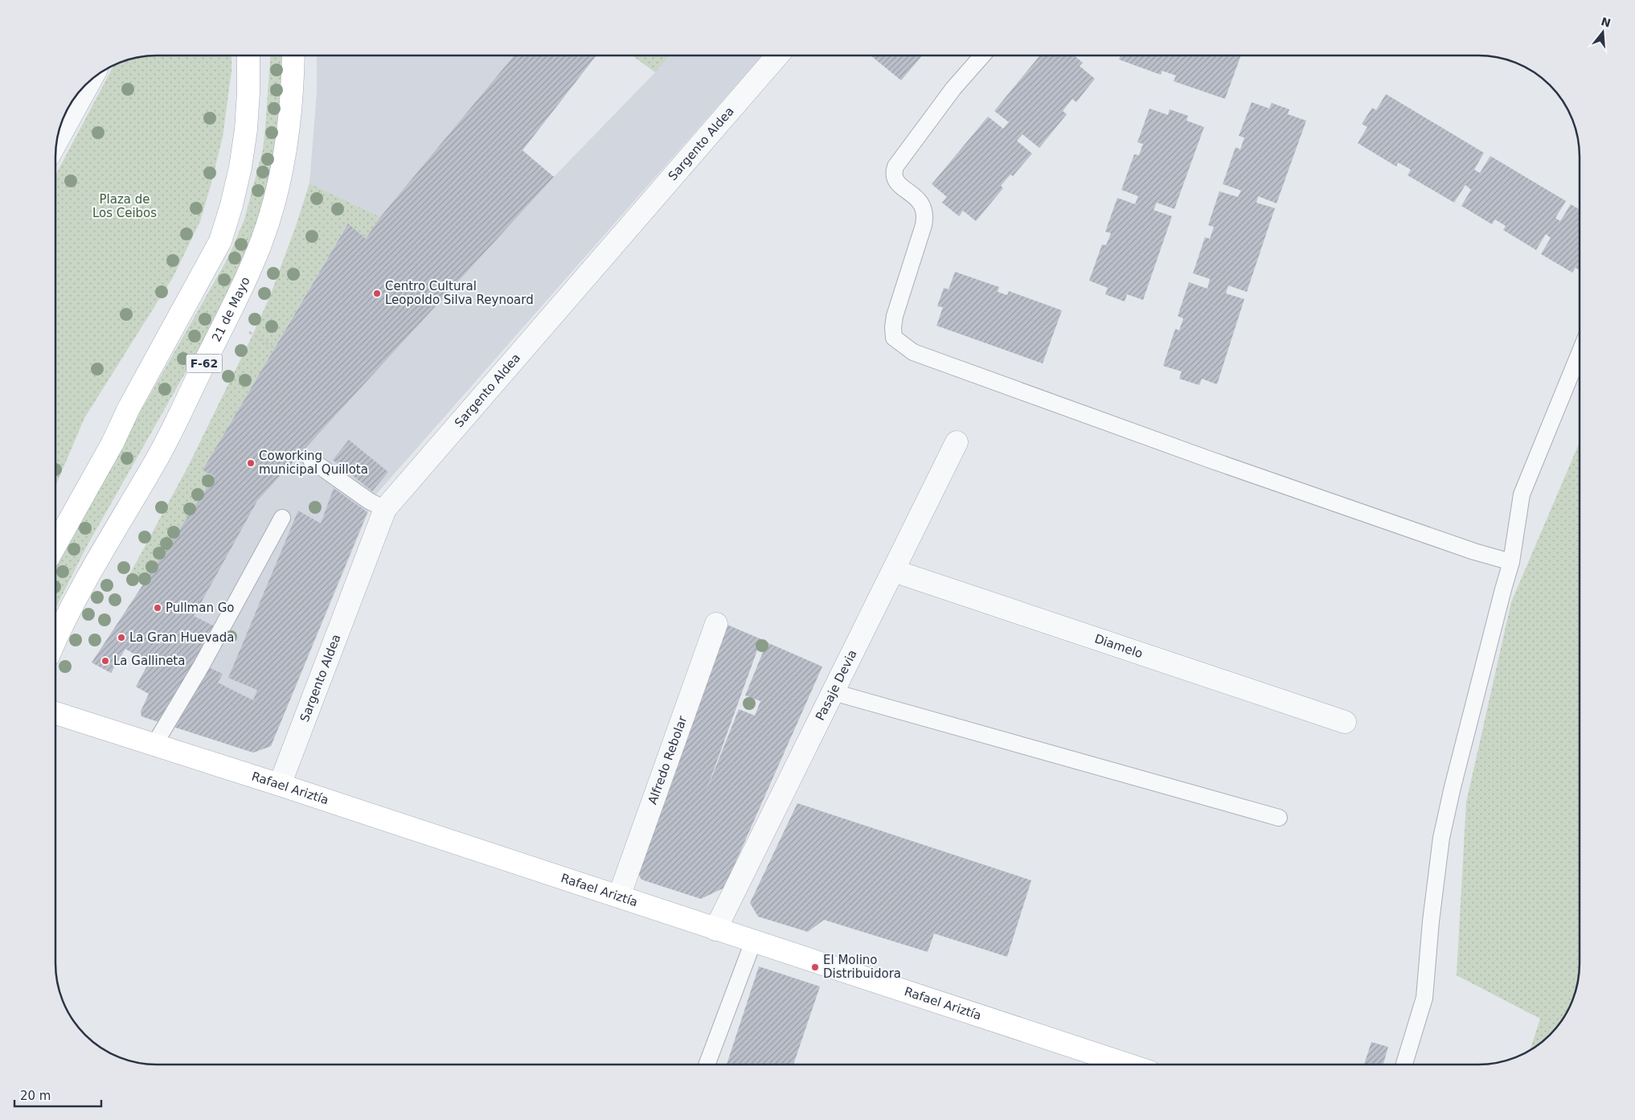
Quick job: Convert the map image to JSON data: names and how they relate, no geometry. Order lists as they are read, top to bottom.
{
  "streets": {
    "main road": ["21 de Mayo", "F-62", "Rafael Ariztía"],
    "street": [
      "Sargento Aldea",
      "Diamelo",
      "Pasaje Devia",
      "Alfredo Rebolar"
    ]
  },
  "crossings": [
    ["Sargento Aldea", "Rafael Ariztía"],
    ["Diamelo", "Pasaje Devia"],
    ["Pasaje Devia", "Rafael Ariztía"],
    ["Alfredo Rebolar", "Rafael Ariztía"]
  ],
  "parks": ["Plaza de Los Ceibos"],
  "places": [
    "Centro Cultural Leopoldo Silva Reynoard",
    "Coworking municipal Quillota",
    "Pullman Go",
    "La Gran Huevada",
    "La Gallineta",
    "El Molino Distribuidora"
  ],
  "scale_bar": "20 m",
  "north": "top"
}
